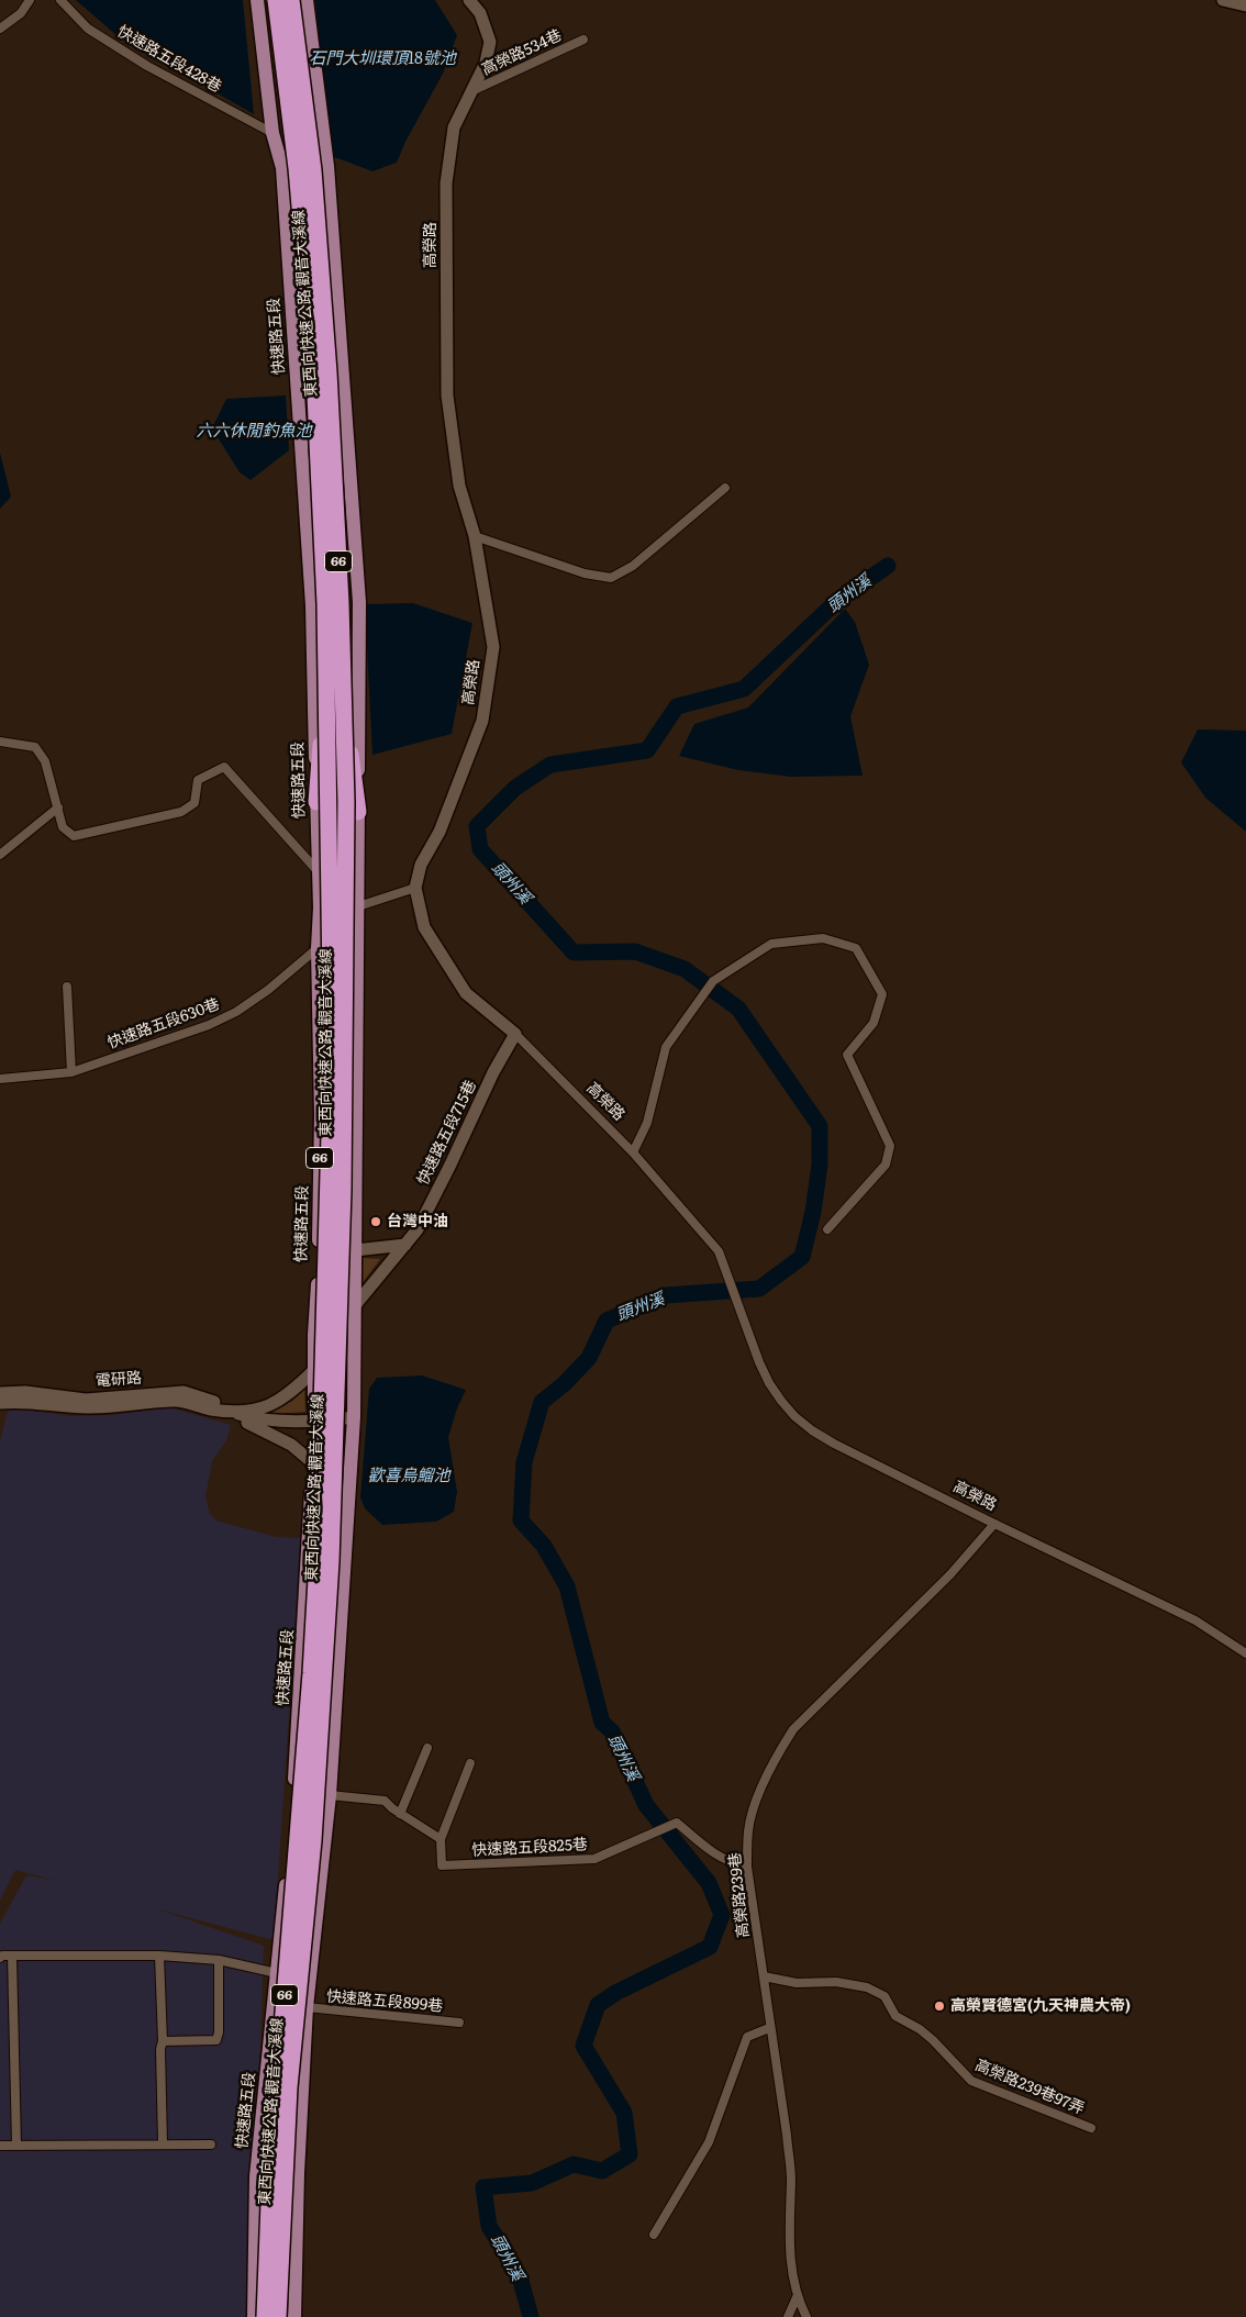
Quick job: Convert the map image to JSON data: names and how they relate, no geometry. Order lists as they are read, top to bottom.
{
  "streets": {
    "highway": ["東西向快速公路 觀音大溪線", "66"],
    "main road": ["快速路五段"],
    "street": [
      "高榮路534巷",
      "快速路五段428巷",
      "高榮路",
      "快速路五段630巷",
      "快速路五段715巷",
      "電研路",
      "快速路五段825巷",
      "高榮路239巷",
      "快速路五段899巷",
      "高榮路239巷97弄"
    ]
  },
  "crossings": [
    ["高榮路534巷", "高榮路"],
    ["快速路五段428巷", "快速路五段"],
    ["高榮路", "快速路五段715巷"],
    ["高榮路", "高榮路239巷"],
    ["快速路五段", "快速路五段630巷"],
    ["快速路五段", "電研路"],
    ["66", "快速路五段715巷"],
    ["66", "電研路"],
    ["66", "快速路五段899巷"],
    ["快速路五段825巷", "高榮路239巷"],
    ["高榮路239巷", "高榮路239巷97弄"]
  ],
  "water": [
    "石門大圳環頂18號池",
    "六六休閒釣魚池",
    "頭州溪",
    "歡喜烏鰡池"
  ],
  "places": ["台灣中油", "高榮賢德宮(九天神農大帝)"]
}
